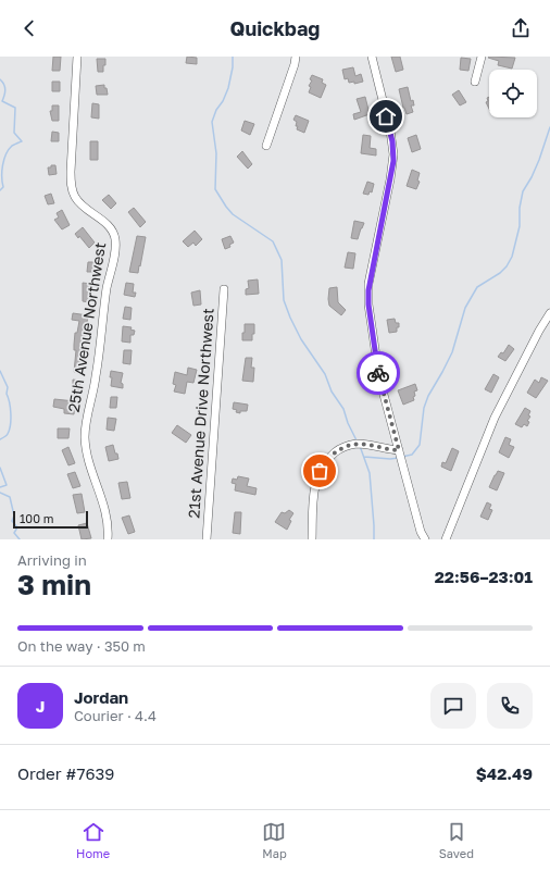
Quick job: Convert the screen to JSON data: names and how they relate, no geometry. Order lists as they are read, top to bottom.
{
  "streets": {
    "street": ["25th Avenue Northwest", "21st Avenue Drive Northwest"]
  },
  "scale_bar": "100 m",
  "page": {
    "header": "Quickbag",
    "scale": "100 m",
    "heading": ["3 min", "Arriving in", "22:56–23:01"],
    "panel": [
      "Jordan",
      "Courier · 4.4",
      "Order #7639",
      "$42.49"
    ],
    "bar": "On the way · 350 m",
    "round": "J",
    "tabs": ["Home", "Map", "Saved"]
  }
}
